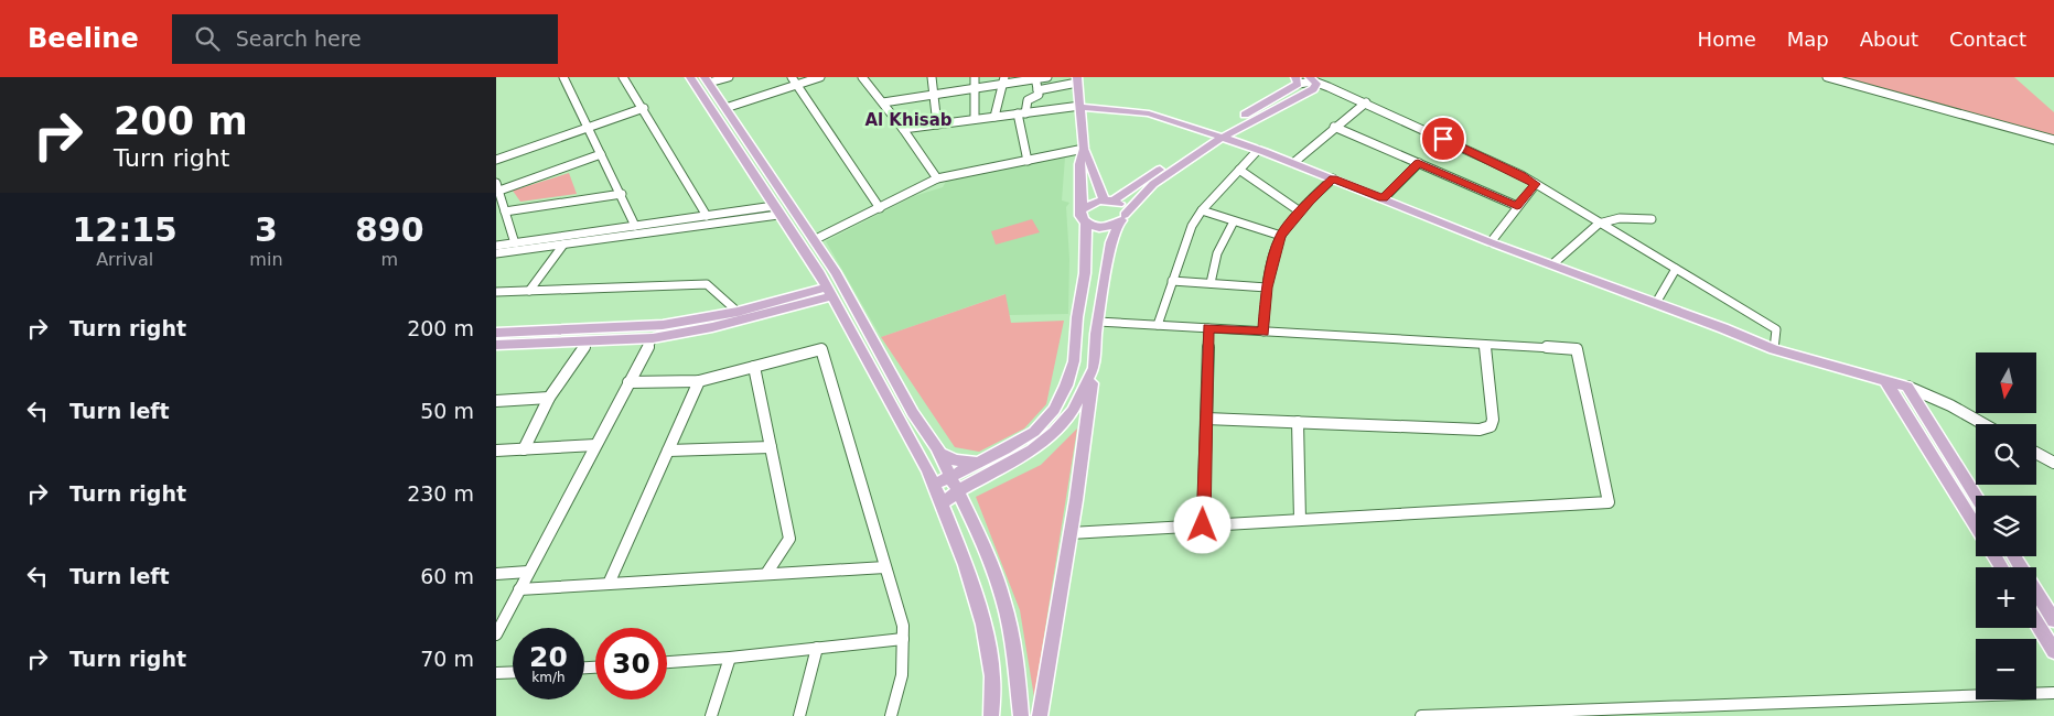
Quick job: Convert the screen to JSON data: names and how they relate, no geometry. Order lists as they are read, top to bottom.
{
  "districts": ["Al Khisab"],
  "north": "bottom",
  "page": {
    "header": "Beeline",
    "search": "Search here",
    "nav": [
      "Home",
      "Map",
      "About",
      "Contact"
    ],
    "turn": ["200 m", "Turn right"],
    "eta": [
      "12:15",
      "Arrival",
      "3",
      "min",
      "890",
      "m"
    ],
    "list": [
      {
        "name": "Turn right",
        "value": "200 m"
      },
      {
        "name": "Turn left",
        "value": "50 m"
      },
      {
        "name": "Turn right",
        "value": "230 m"
      },
      {
        "name": "Turn left",
        "value": "60 m"
      },
      {
        "name": "Turn right",
        "value": "70 m"
      }
    ],
    "map_buttons": ["+", "−"],
    "speed": "20 km/h",
    "limit": "30"
  }
}
